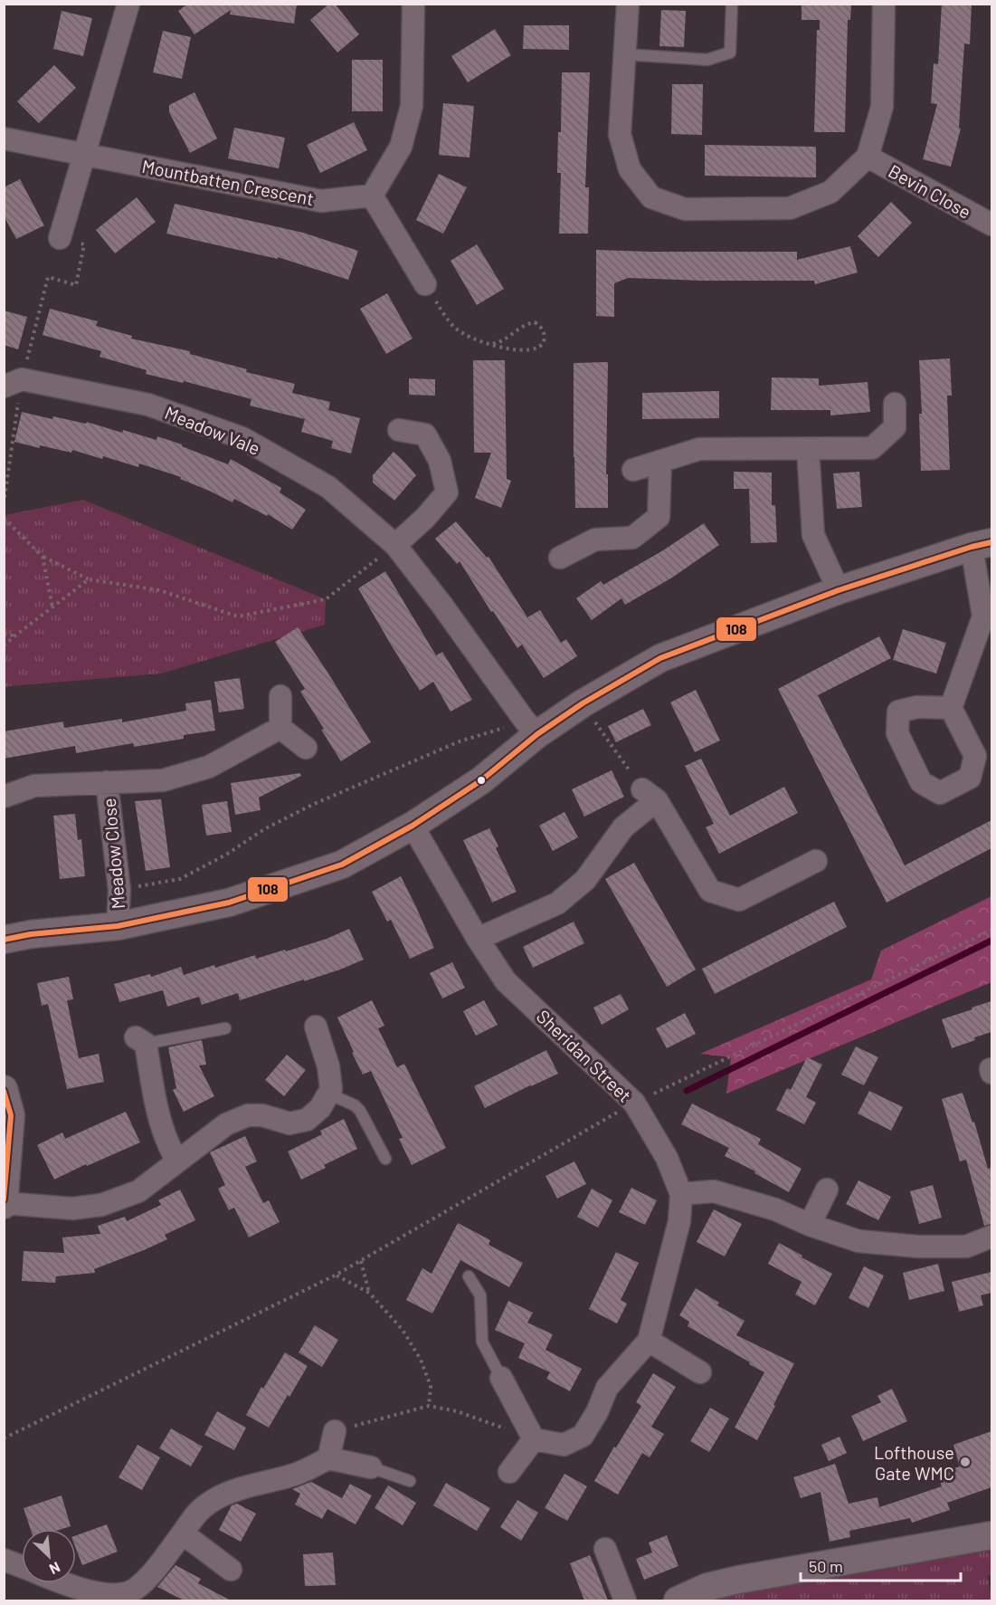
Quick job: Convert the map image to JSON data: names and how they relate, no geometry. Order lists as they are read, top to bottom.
{
  "streets": {
    "street": [
      "Mountbatten Crescent",
      "Bevin Close",
      "Meadow Vale",
      "Meadow Close",
      "Sheridan Street"
    ]
  },
  "places": ["Lofthouse Gate WMC"],
  "lines": ["transit line 108"],
  "scale_bar": "50 m",
  "north": "bottom right"
}
